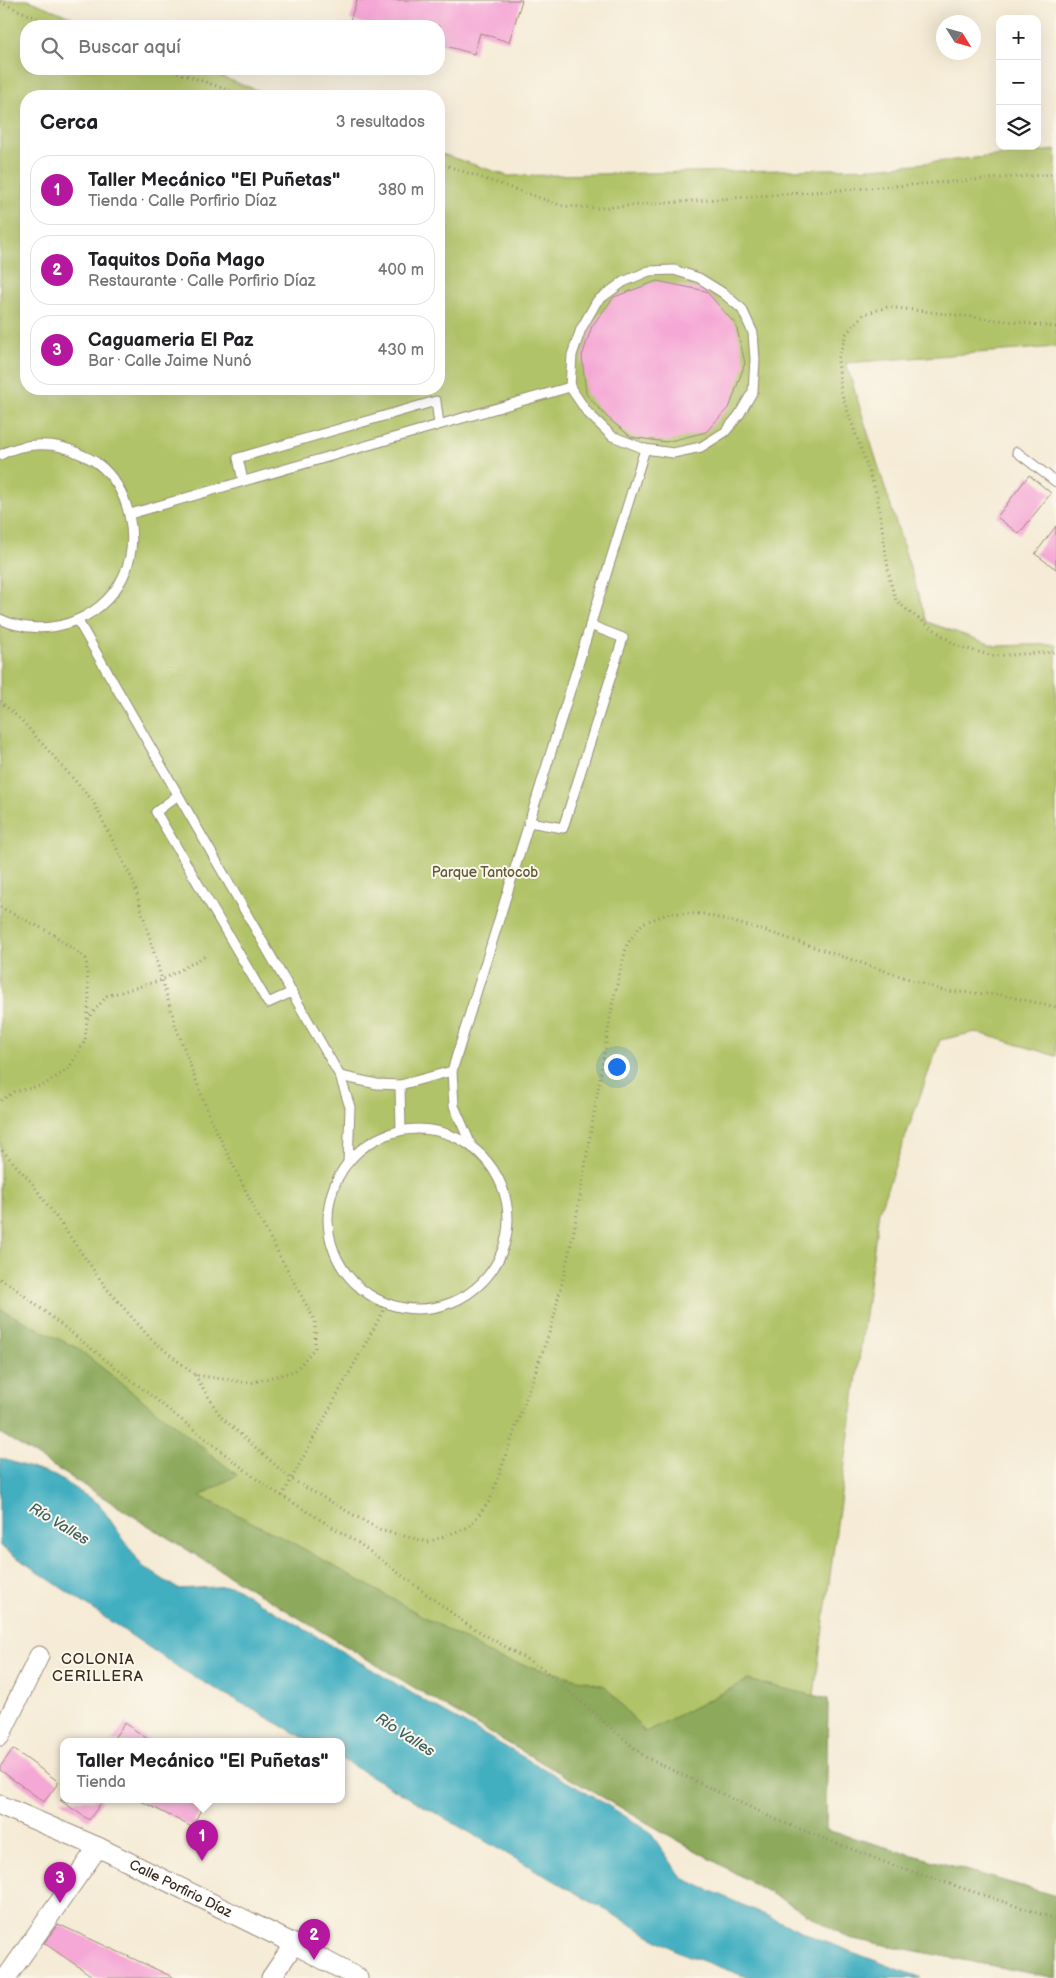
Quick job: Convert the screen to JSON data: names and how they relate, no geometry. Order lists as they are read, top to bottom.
{
  "streets": {
    "street": ["Calle Porfirio Díaz"]
  },
  "districts": ["COLONIA CERILLERA"],
  "water": ["Río Valles"],
  "parks": ["Parque Tantocob"],
  "north": "bottom right",
  "page": {
    "map_buttons": ["+", "−"],
    "search": "Buscar aquí",
    "heading": ["Cerca", "3 resultados"],
    "list": [
      {
        "mark": "1",
        "name": "Taller Mecánico \"El Puñetas\"",
        "note": "Tienda · Calle Porfirio Díaz",
        "value": "380 m"
      },
      {
        "mark": "2",
        "name": "Taquitos Doña Mago",
        "note": "Restaurante · Calle Porfirio Díaz",
        "value": "400 m"
      },
      {
        "mark": "3",
        "name": "Caguameria El Paz",
        "note": "Bar · Calle Jaime Nunó",
        "value": "430 m"
      }
    ],
    "popup": ["Taller Mecánico \"El Puñetas\"", "Tienda"],
    "pins": ["1", "3", "2"]
  }
}
